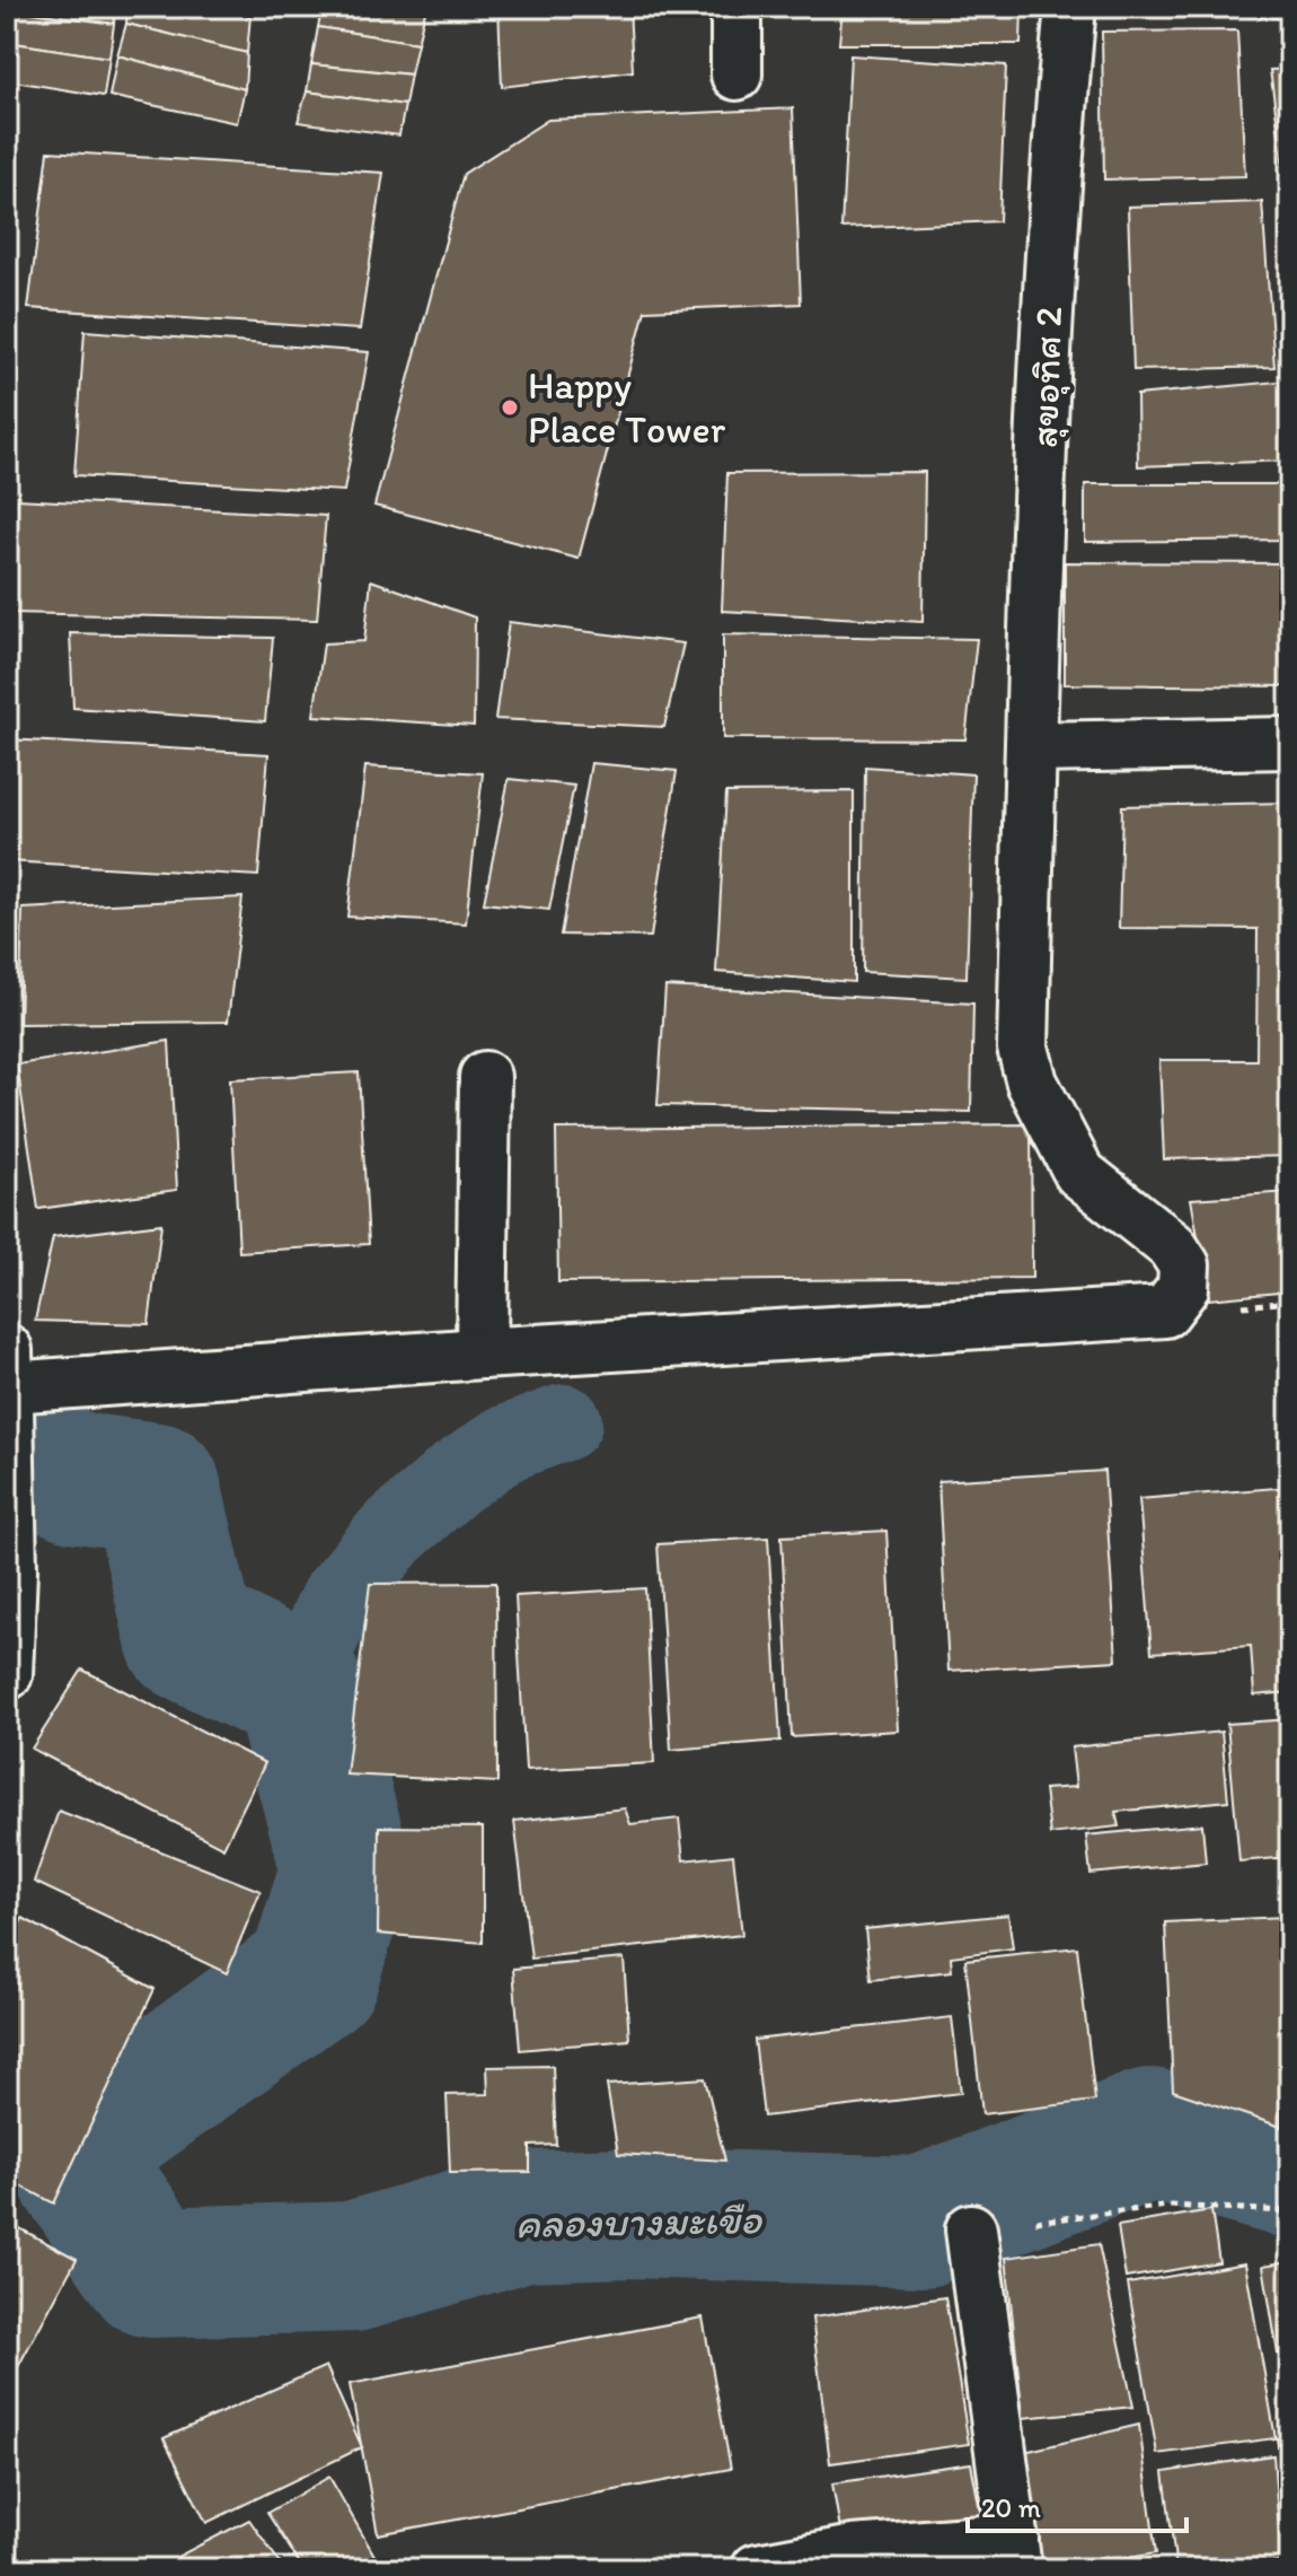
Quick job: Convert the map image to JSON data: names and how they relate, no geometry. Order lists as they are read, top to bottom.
{
  "streets": {
    "street": ["สุขอุทิศ 2"]
  },
  "water": ["คลองบางมะเขือ"],
  "places": ["Happy Place Tower"],
  "scale_bar": "20 m"
}
